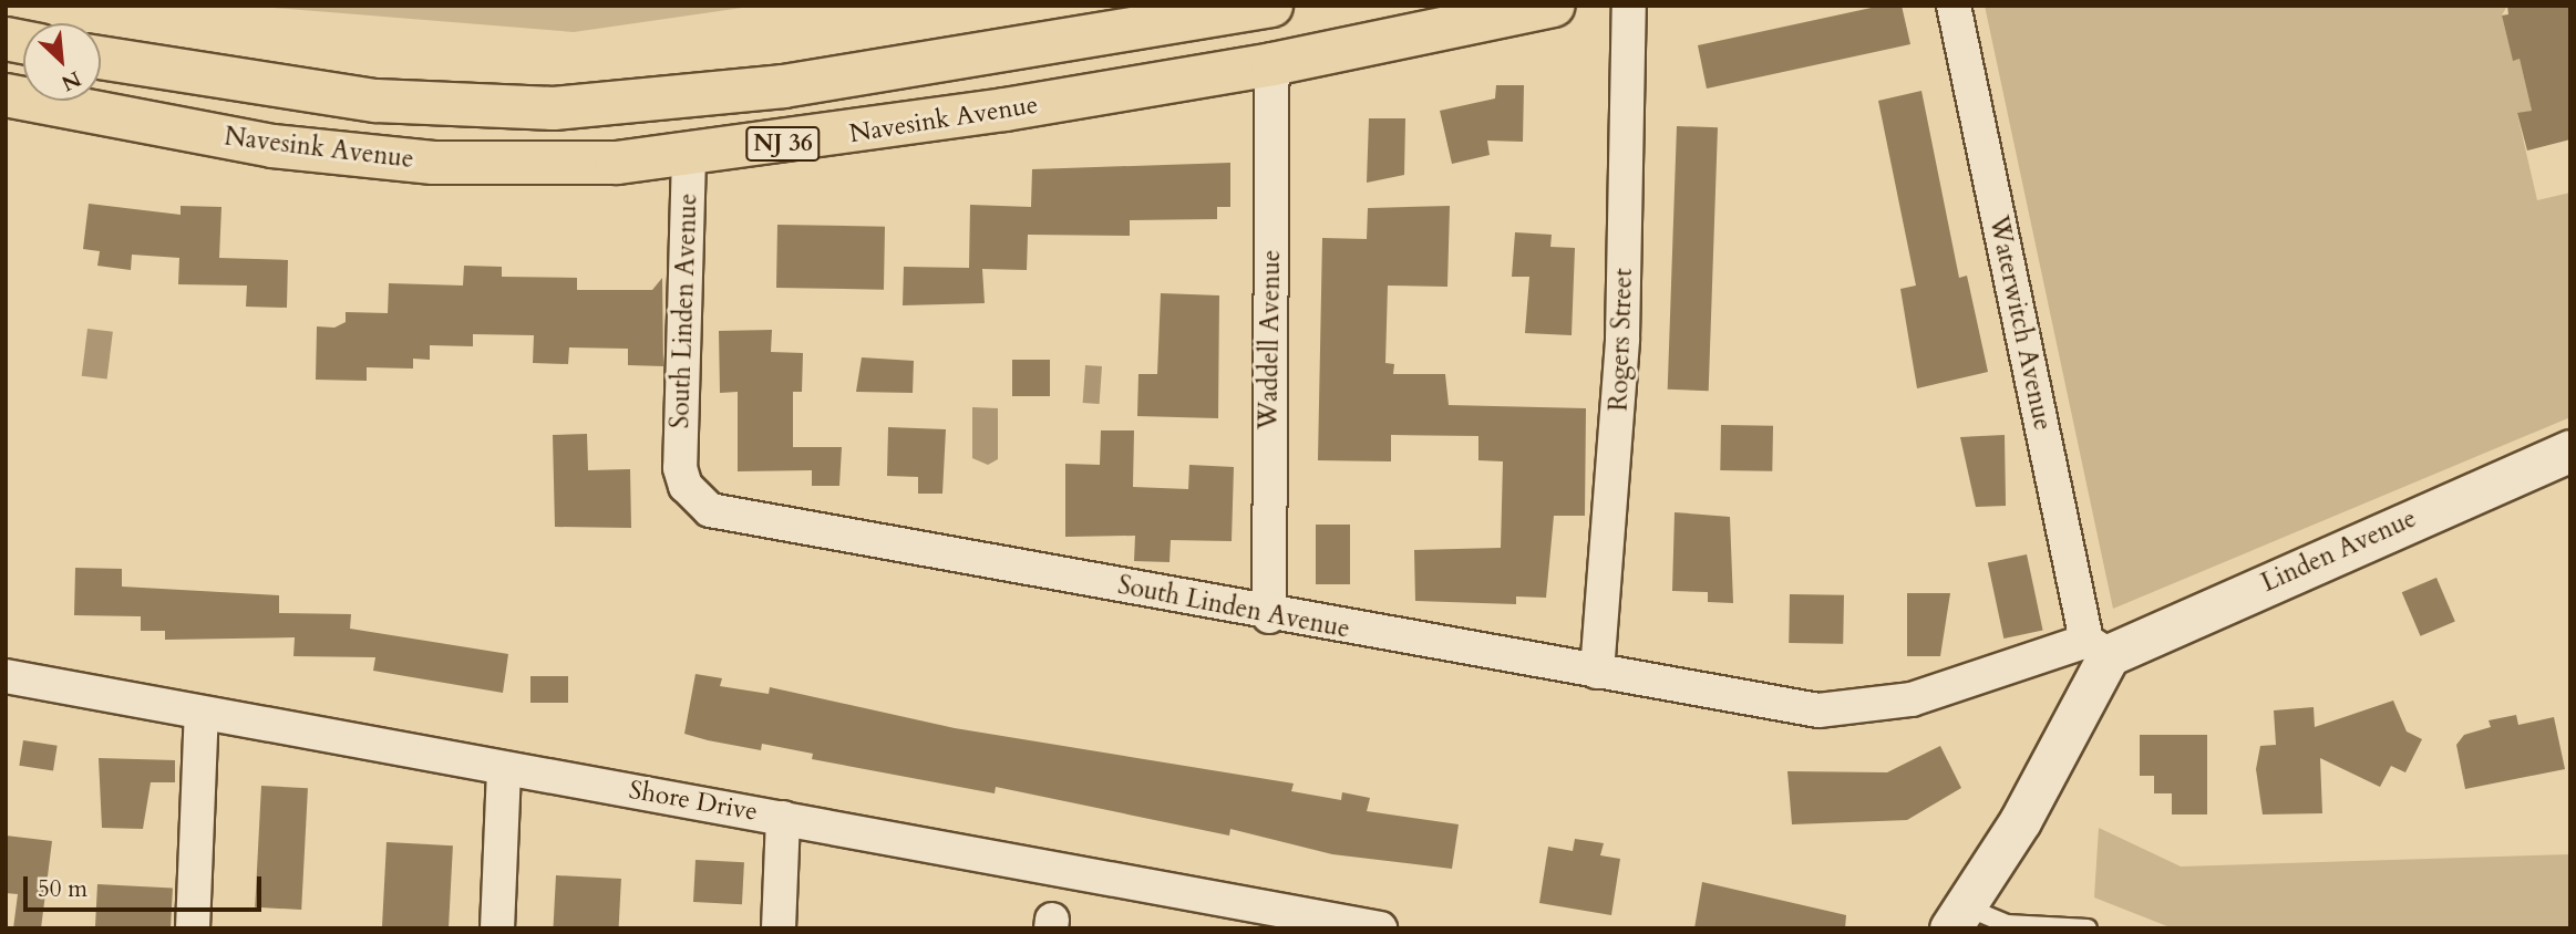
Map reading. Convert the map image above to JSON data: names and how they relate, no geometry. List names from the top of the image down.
{
  "streets": {
    "highway": ["Navesink Avenue", "NJ 36"],
    "street": [
      "South Linden Avenue",
      "Waterwitch Avenue",
      "Waddell Avenue",
      "Rogers Street",
      "Linden Avenue",
      "Shore Drive"
    ]
  },
  "crossings": [
    ["Navesink Avenue", "South Linden Avenue"],
    ["Navesink Avenue", "Waddell Avenue"],
    ["South Linden Avenue", "Waterwitch Avenue"],
    ["South Linden Avenue", "Waddell Avenue"],
    ["South Linden Avenue", "Rogers Street"],
    ["South Linden Avenue", "Linden Avenue"],
    ["Waterwitch Avenue", "Linden Avenue"]
  ],
  "scale_bar": "50 m",
  "north": "bottom right"
}
